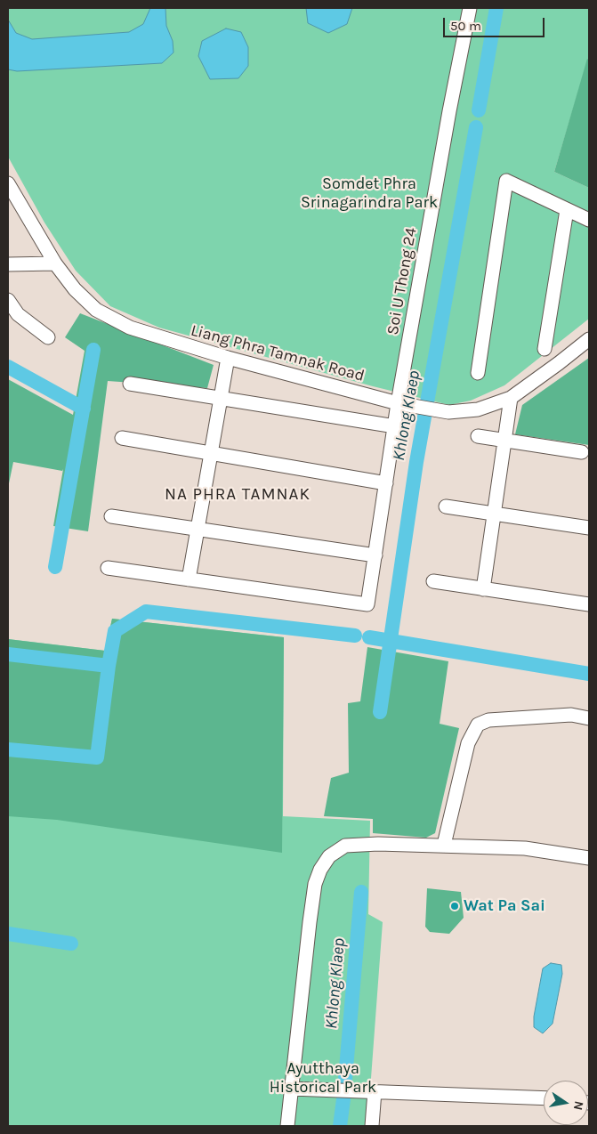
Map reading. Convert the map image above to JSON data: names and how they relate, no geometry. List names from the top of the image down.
{
  "streets": {
    "street": ["Soi U Thong 24", "Liang Phra Tamnak Road"]
  },
  "crossings": [
    ["Soi U Thong 24", "Liang Phra Tamnak Road"]
  ],
  "districts": ["NA PHRA TAMNAK"],
  "water": ["Khlong Klaep"],
  "parks": ["Somdet Phra Srinagarindra Park", "Ayutthaya Historical Park"],
  "places": ["Wat Pa Sai"],
  "scale_bar": "50 m",
  "north": "right"
}
